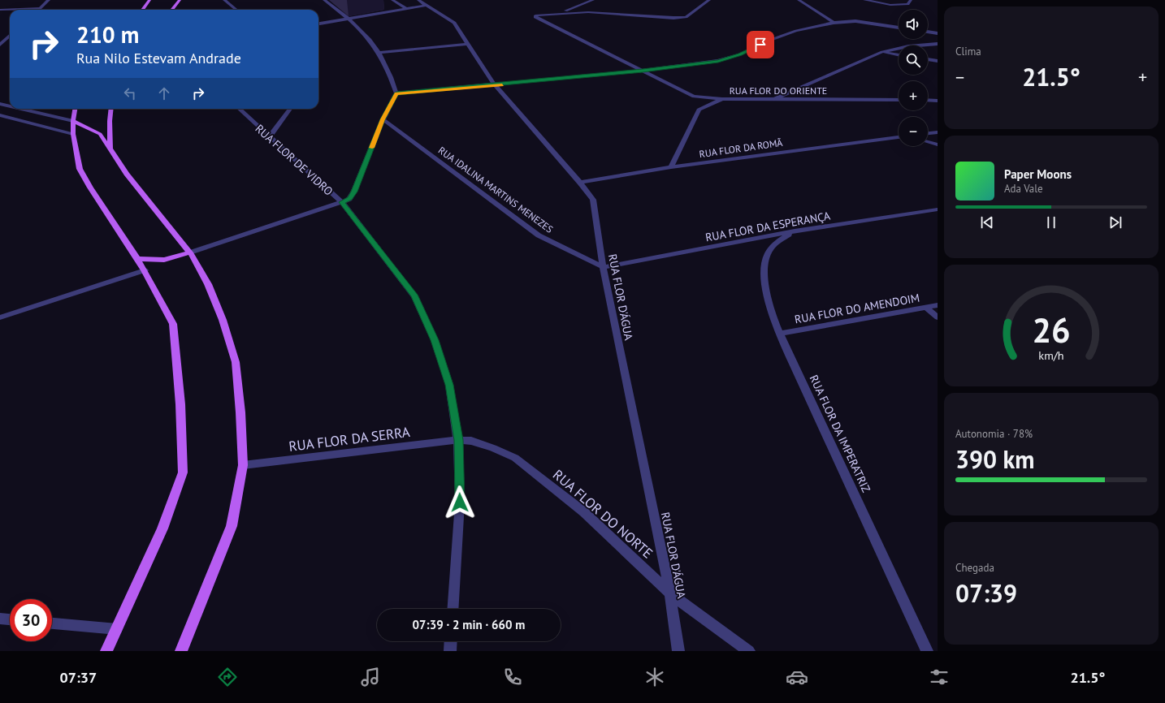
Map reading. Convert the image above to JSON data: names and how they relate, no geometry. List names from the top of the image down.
{
  "streets": {
    "street": [
      "RUA FLOR DO ORIENTE",
      "RUA FLOR DA ROMÃ",
      "RUA FLOR DE VIDRO",
      "RUA IDALINA MARTINS MENEZES",
      "RUA FLOR DA ESPERANÇA",
      "RUA FLOR D'ÁGUA",
      "RUA FLOR DO AMENDOIM",
      "RUA FLOR DA IMPERATRIZ",
      "RUA FLOR DA SERRA",
      "RUA FLOR DO NORTE"
    ]
  },
  "crossings": [
    ["RUA FLOR DA ROMÃ", "RUA FLOR D'ÁGUA"],
    ["RUA FLOR DE VIDRO", "RUA FLOR DA SERRA"],
    ["RUA FLOR DE VIDRO", "RUA FLOR DO NORTE"],
    ["RUA IDALINA MARTINS MENEZES", "RUA FLOR DA ESPERANÇA"],
    ["RUA IDALINA MARTINS MENEZES", "RUA FLOR D'ÁGUA"],
    ["RUA FLOR DA ESPERANÇA", "RUA FLOR D'ÁGUA"],
    ["RUA FLOR DA ESPERANÇA", "RUA FLOR DA IMPERATRIZ"],
    ["RUA FLOR D'ÁGUA", "RUA FLOR DO NORTE"],
    ["RUA FLOR DO AMENDOIM", "RUA FLOR DA IMPERATRIZ"],
    ["RUA FLOR DA SERRA", "RUA FLOR DO NORTE"]
  ],
  "page": {
    "tile": [
      "Clima",
      ["Autonomia · 78%", "390 km"],
      ["Chegada", "07:39"]
    ],
    "map_buttons": ["+", "−"],
    "turn": ["210 m", "Rua Nilo Estevam Andrade"],
    "heat": ["−", "21.5°", "+"],
    "song": ["Paper Moons", "Ada Vale"],
    "limit": "30",
    "trip": "07:39 · 2 min · 660 m",
    "tabs": ["07:37", "21.5°"],
    "gauge": ["26", "km/h"]
  }
}
